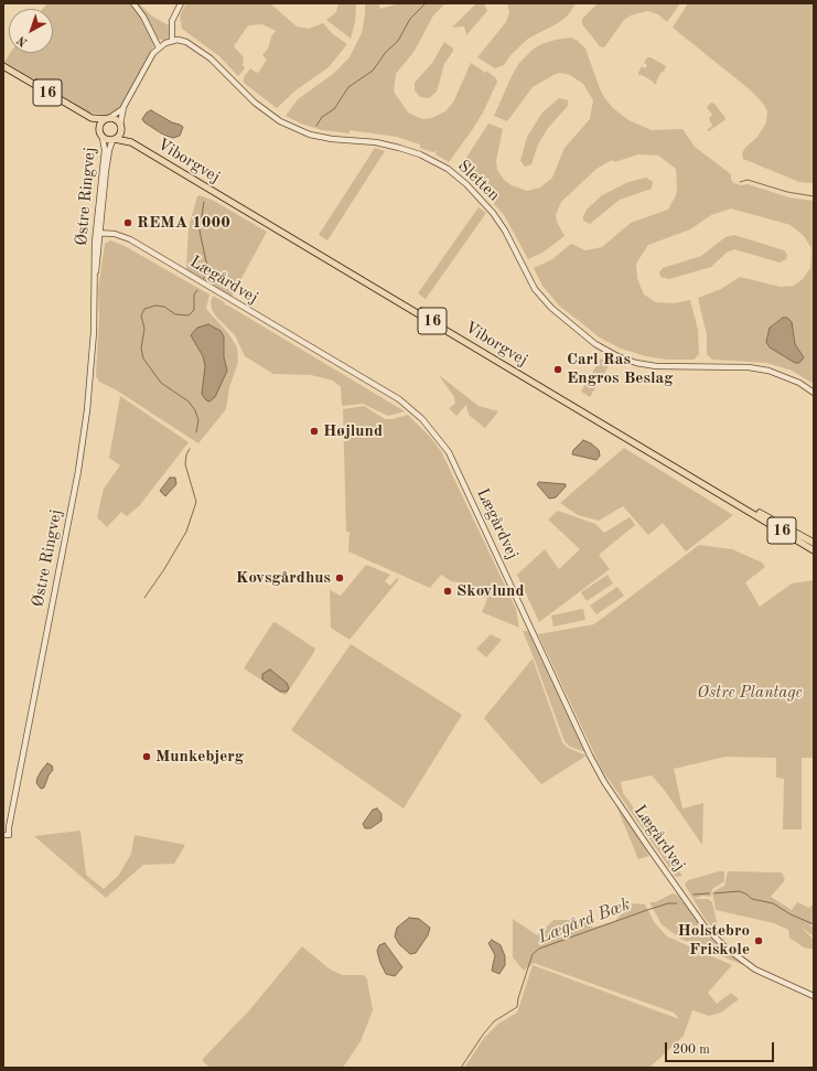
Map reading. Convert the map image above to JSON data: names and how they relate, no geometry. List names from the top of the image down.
{
  "streets": {
    "main road": ["16", "Viborgvej"],
    "street": ["Sletten", "Østre Ringvej", "Lægårdvej"]
  },
  "crossings": [
    ["16", "Viborgvej"],
    ["16", "Østre Ringvej"],
    ["Viborgvej", "Østre Ringvej"],
    ["Østre Ringvej", "Lægårdvej"]
  ],
  "water": ["Lægård Bæk"],
  "parks": ["Østre Plantage"],
  "places": [
    "REMA 1000",
    "Carl Ras Engros Beslag",
    "Højlund",
    "Kovsgårdhus",
    "Skovlund",
    "Munkebjerg",
    "Holstebro Friskole"
  ],
  "scale_bar": "200 m",
  "north": "bottom left"
}
